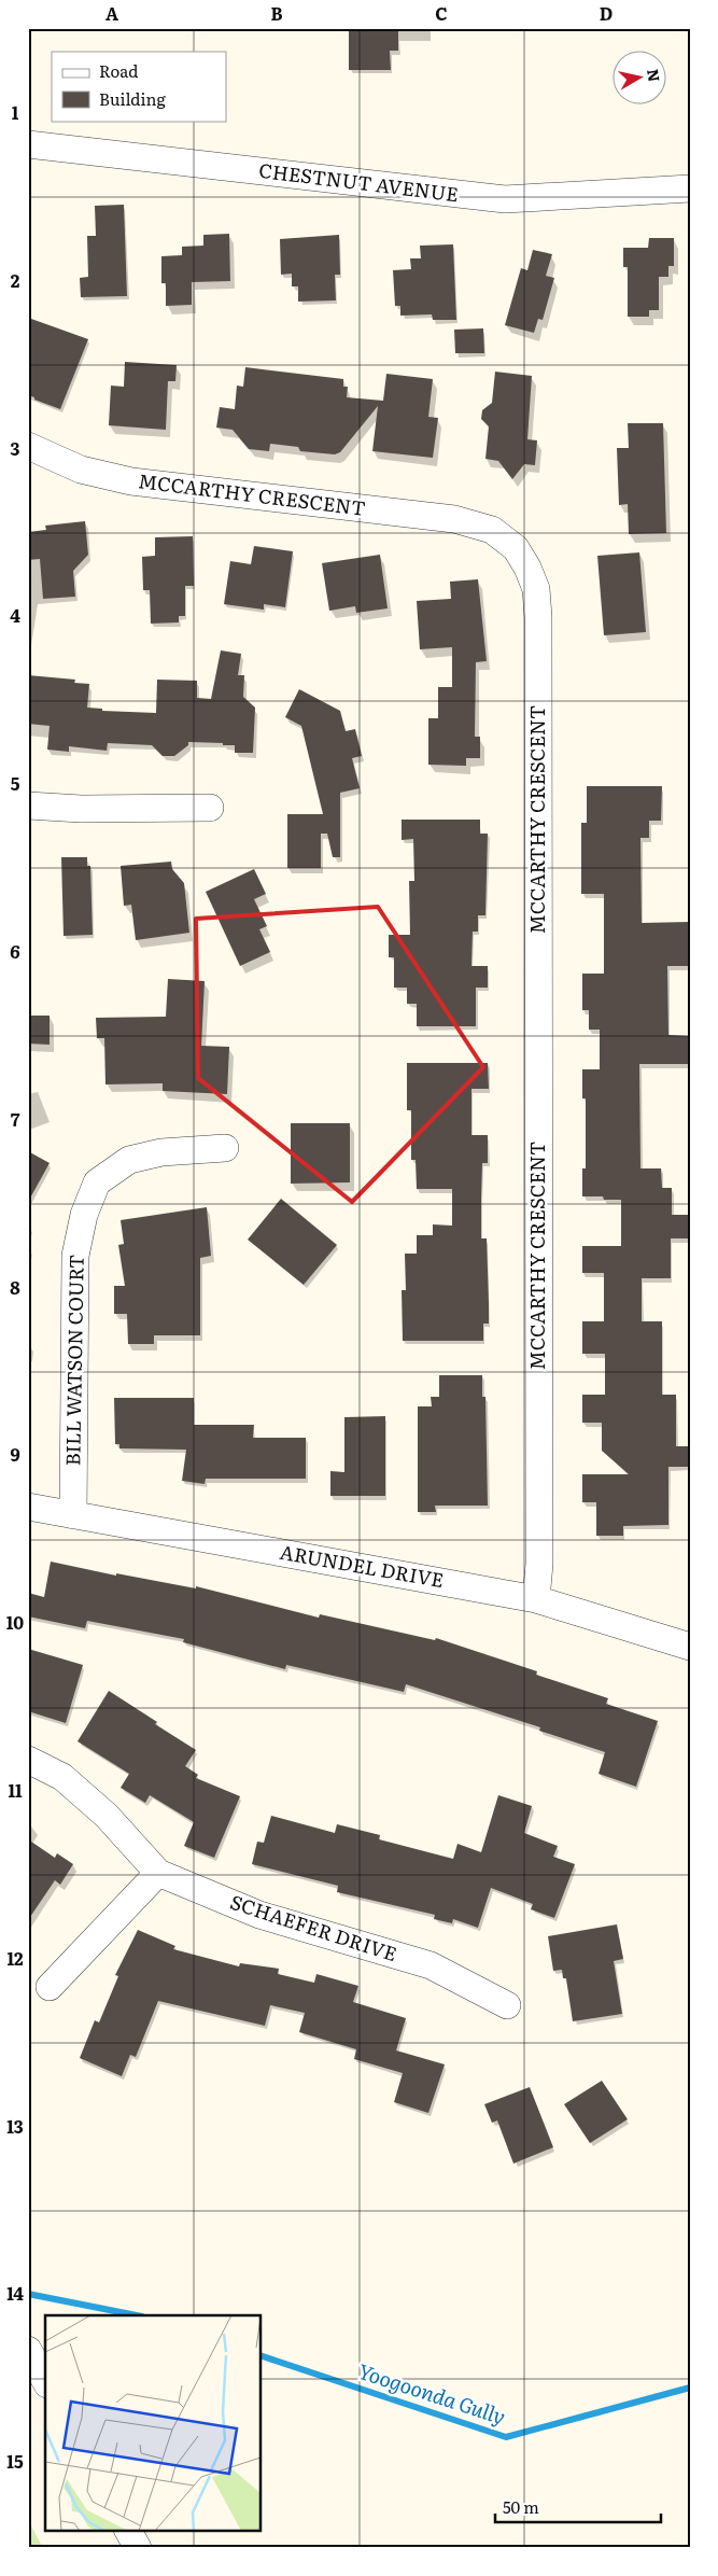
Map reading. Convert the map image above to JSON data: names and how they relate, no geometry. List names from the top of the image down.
{
  "streets": {
    "street": [
      "CHESTNUT AVENUE",
      "MCCARTHY CRESCENT",
      "BILL WATSON COURT",
      "ARUNDEL DRIVE",
      "SCHAEFER DRIVE"
    ]
  },
  "crossings": [
    ["MCCARTHY CRESCENT", "ARUNDEL DRIVE"],
    ["BILL WATSON COURT", "ARUNDEL DRIVE"]
  ],
  "water": ["Yoogoonda Gully"],
  "legend": ["Road", "Building"],
  "scale_bar": "50 m",
  "north": "right",
  "grid": {
    "columns": [
      "A",
      "B",
      "C",
      "D"
    ],
    "rows": [
      "1",
      "2",
      "3",
      "4",
      "5",
      "6",
      "7",
      "8",
      "9",
      "10",
      "11",
      "12",
      "13",
      "14",
      "15"
    ]
  }
}
